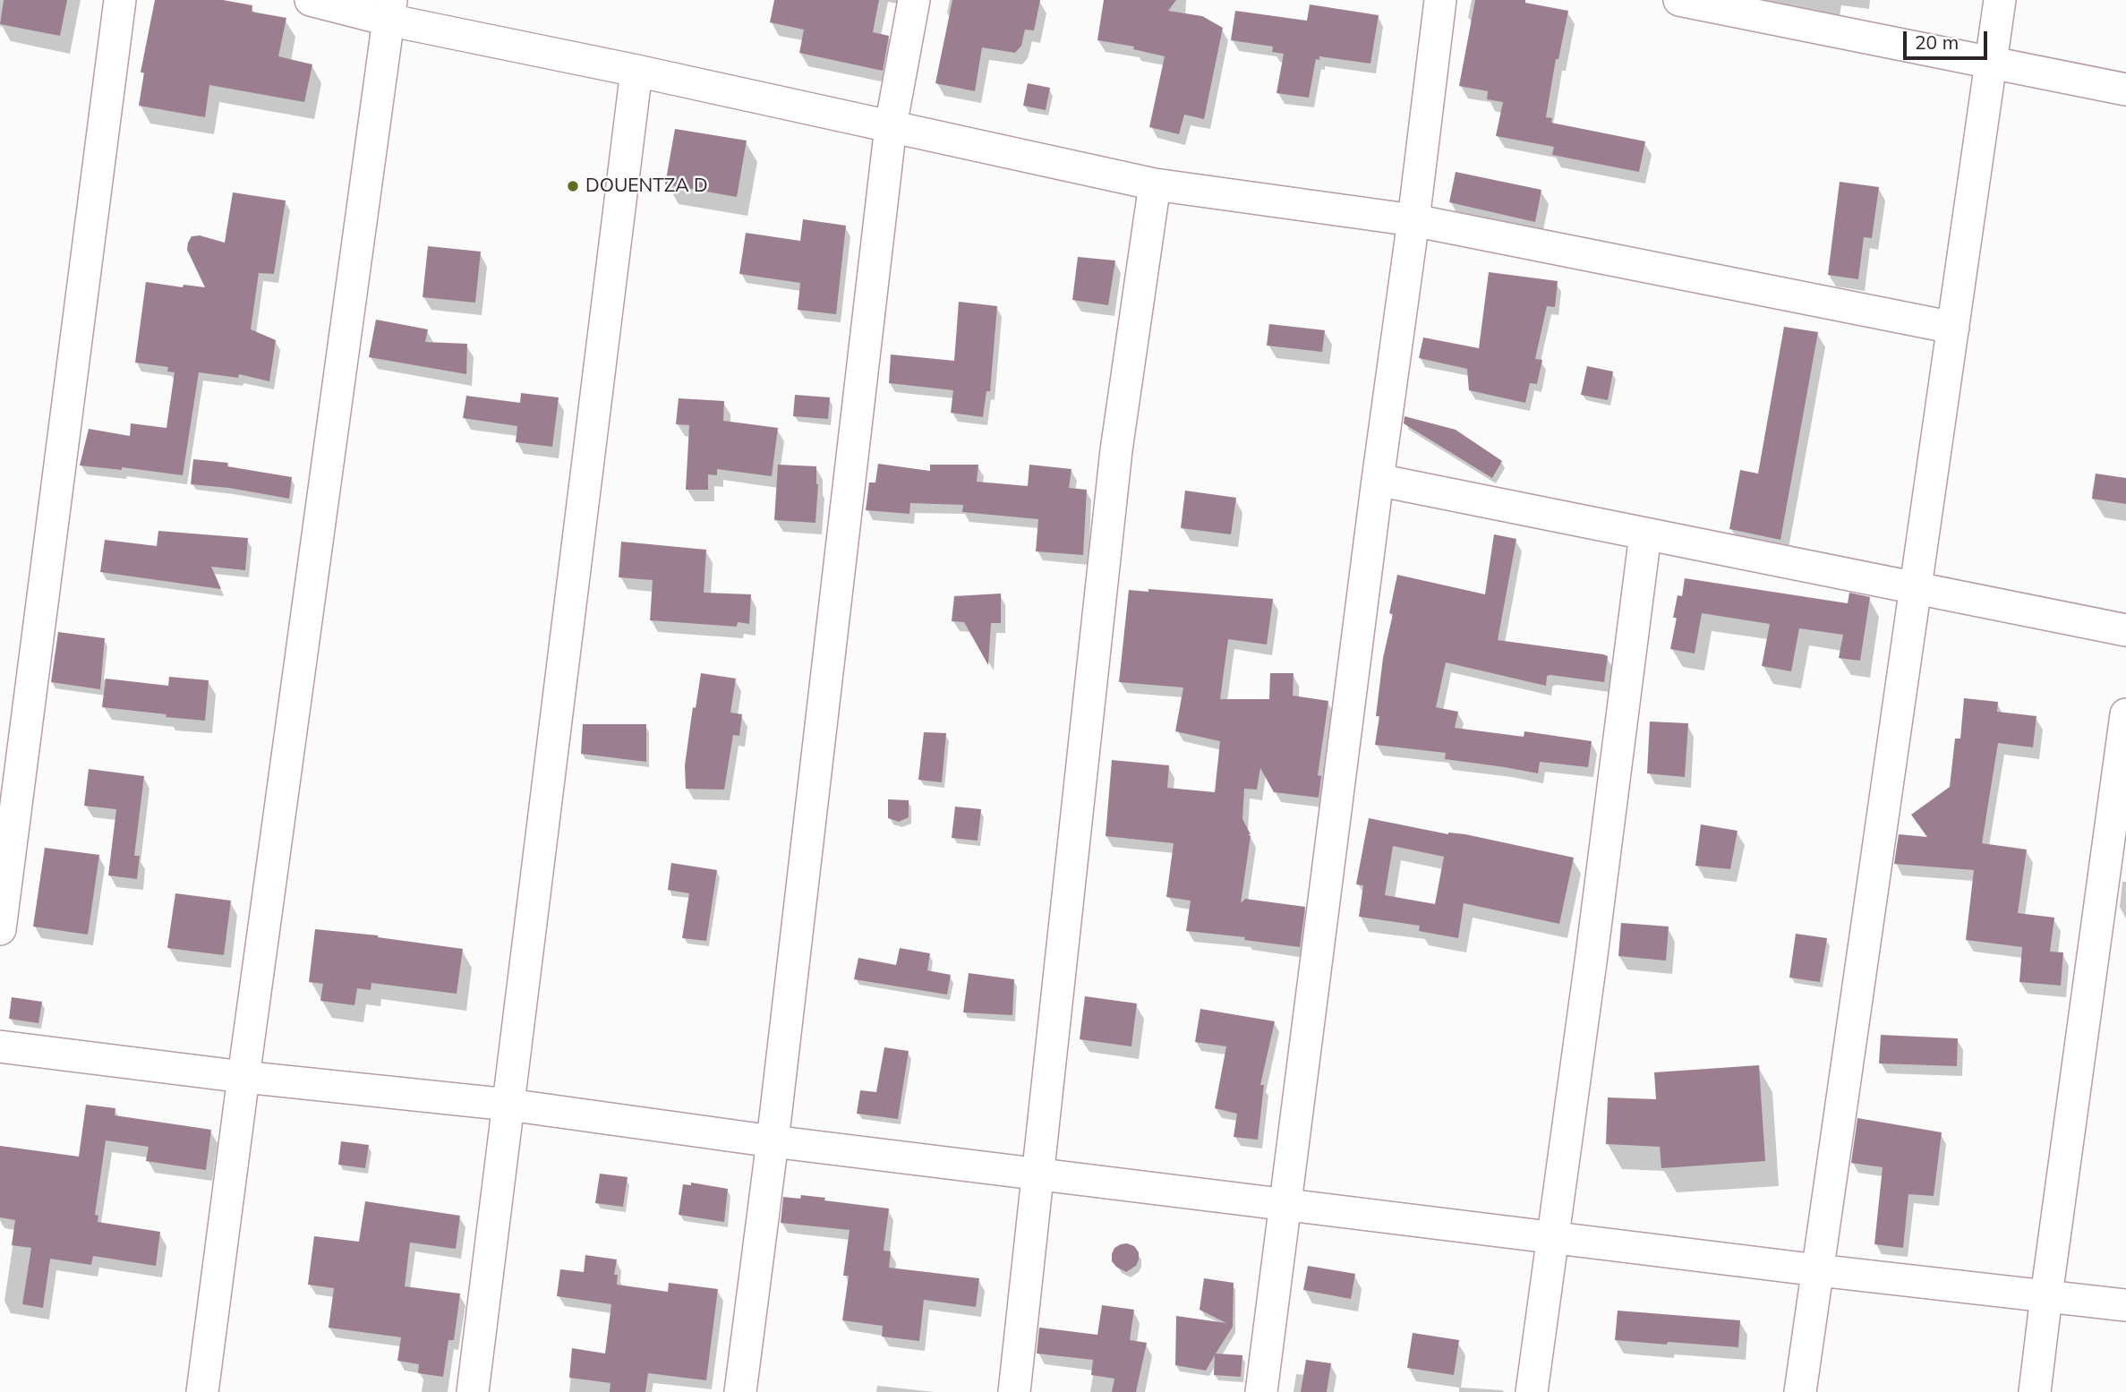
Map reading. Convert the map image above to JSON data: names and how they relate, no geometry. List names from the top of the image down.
{
  "places": ["DOUENTZA D"],
  "scale_bar": "20 m"
}
